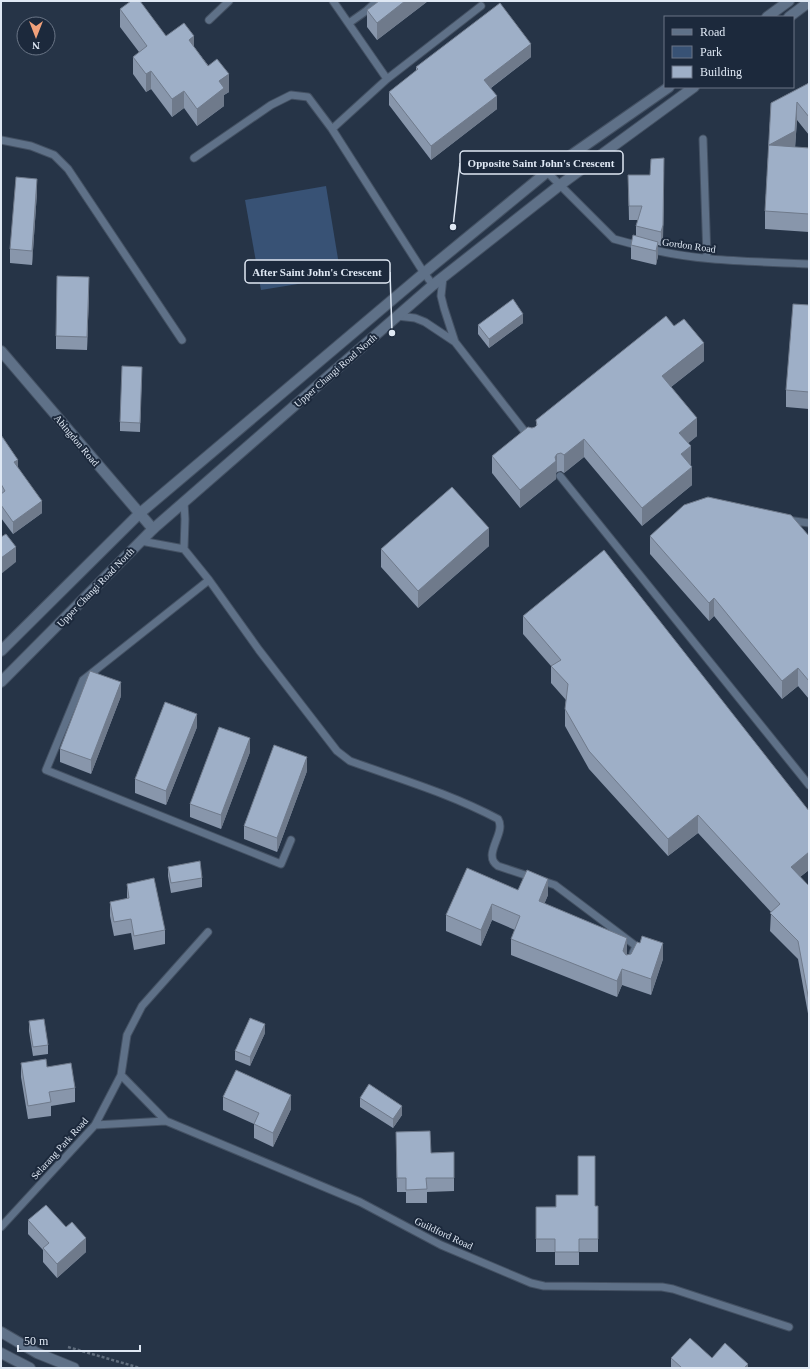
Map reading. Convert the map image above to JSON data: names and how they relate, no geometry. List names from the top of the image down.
{
  "streets": {
    "street": ["Upper Changi Road North", "Abingdon Road"],
    "lane": ["Gordon Road", "Selarang Park Road", "Guildford Road"]
  },
  "crossings": [
    ["Gordon Road", "Upper Changi Road North"],
    ["Upper Changi Road North", "Abingdon Road"],
    ["Selarang Park Road", "Guildford Road"]
  ],
  "places": ["Opposite Saint John's Crescent", "After Saint John's Crescent"],
  "legend": ["Road", "Park", "Building"],
  "scale_bar": "50 m",
  "north": "bottom"
}
